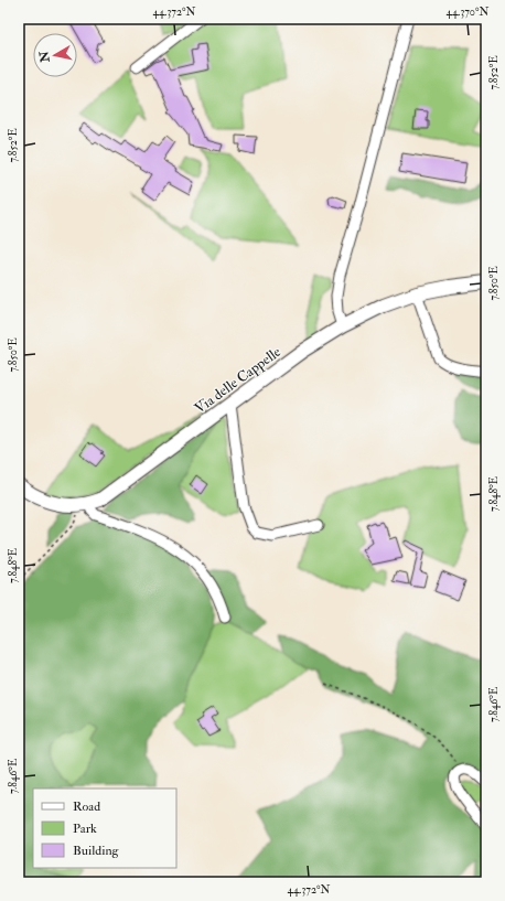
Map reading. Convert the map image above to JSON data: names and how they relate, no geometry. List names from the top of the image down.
{
  "streets": {
    "main road": ["Via delle Cappelle"]
  },
  "legend": ["Road", "Park", "Building"],
  "north": "left",
  "coordinates": [
    "44.372°N",
    "44.370°N",
    "7.852°E",
    "7.850°E",
    "7.848°E",
    "7.846°E"
  ]
}
